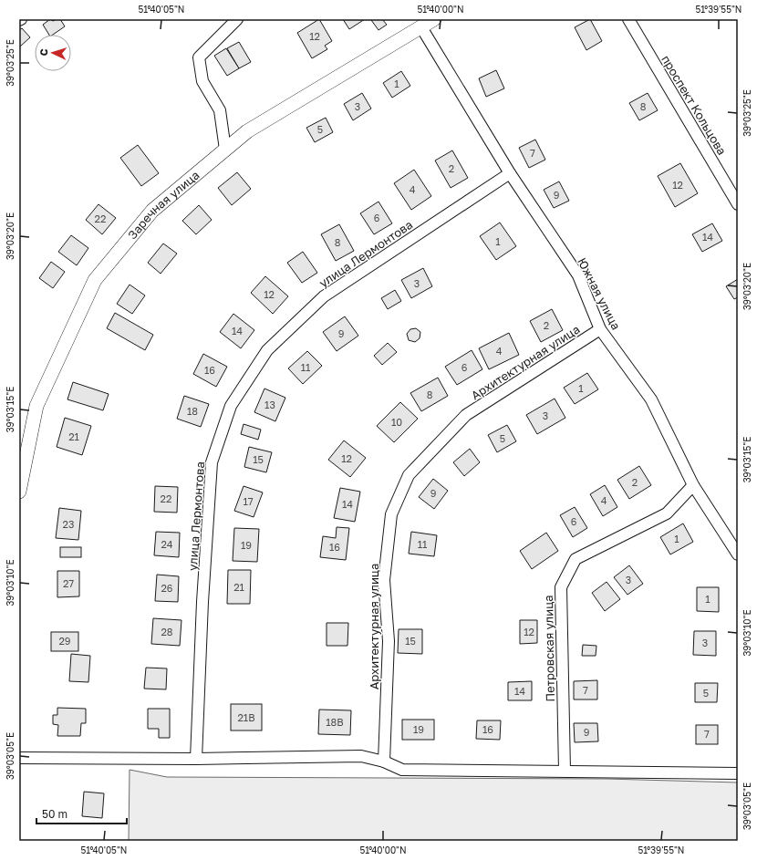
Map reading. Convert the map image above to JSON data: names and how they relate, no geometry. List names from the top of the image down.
{
  "streets": {
    "street": [
      "проспект Кольцова",
      "Заречная улица",
      "улица Лермонтова",
      "Южная улица",
      "Архитектурная улица",
      "Петровская улица"
    ]
  },
  "crossings": [
    ["Заречная улица", "Южная улица"],
    ["улица Лермонтова", "Южная улица"],
    ["Южная улица", "Архитектурная улица"],
    ["Южная улица", "Петровская улица"]
  ],
  "house_numbers": [
    "12",
    "1",
    "3",
    "8",
    "5",
    "7",
    "2",
    "12",
    "4",
    "9",
    "6",
    "22",
    "14",
    "1",
    "8",
    "3",
    "12",
    "2",
    "14",
    "9",
    "4",
    "11",
    "6",
    "16",
    "1",
    "8",
    "13",
    "18",
    "3",
    "10",
    "21",
    "5",
    "12",
    "15",
    "2",
    "9",
    "22",
    "4",
    "17",
    "14",
    "6",
    "23",
    "1",
    "24",
    "11",
    "19",
    "16",
    "3",
    "27",
    "21",
    "26",
    "1",
    "28",
    "12",
    "29",
    "15",
    "3",
    "7",
    "14",
    "5",
    "21В",
    "18В",
    "19",
    "16",
    "9",
    "7"
  ],
  "scale_bar": "50 m",
  "north": "left",
  "coordinates": [
    "51°40'05\"N",
    "51°40'00\"N",
    "51°39'55\"N",
    "39°03'25\"E",
    "39°03'20\"E",
    "39°03'15\"E",
    "39°03'10\"E",
    "39°03'05\"E"
  ]
}
